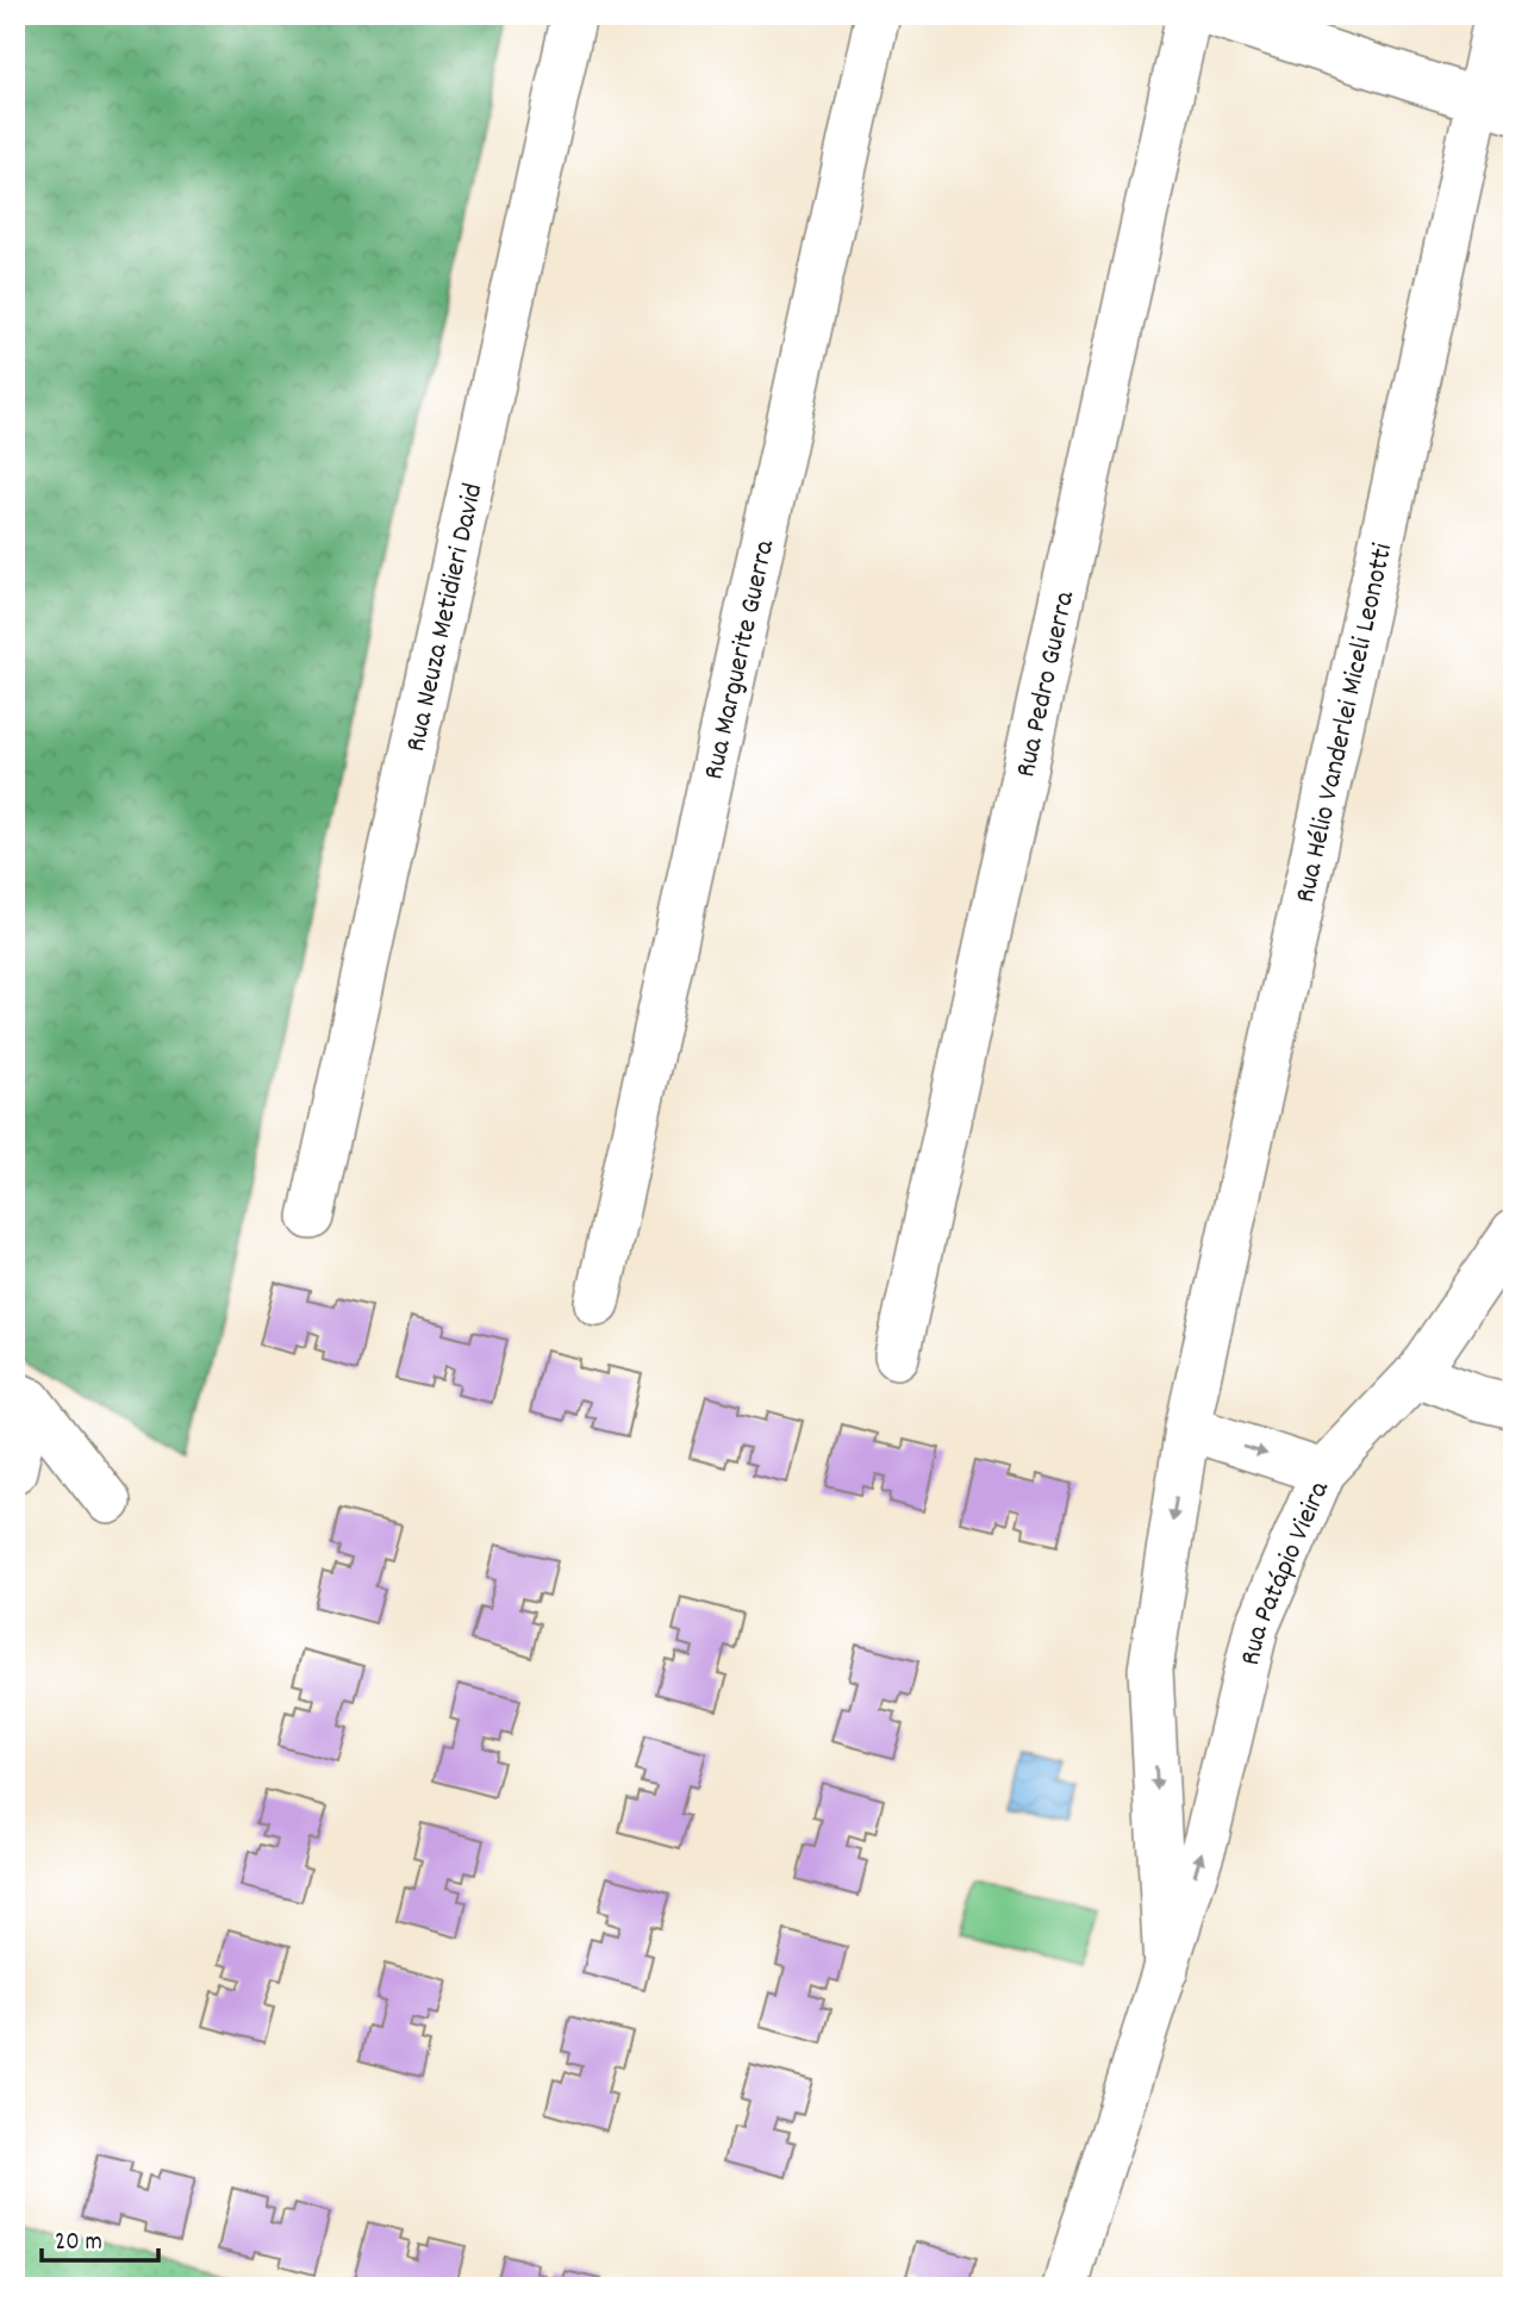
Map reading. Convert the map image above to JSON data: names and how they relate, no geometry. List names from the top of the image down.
{
  "streets": {
    "street": [
      "Rua Neuza Metidieri David",
      "Rua Marguerite Guerra",
      "Rua Pedro Guerra",
      "Rua Hélio Vanderlei Miceli Leonotti",
      "Rua Patápio Vieira"
    ]
  },
  "crossings": [
    ["Rua Hélio Vanderlei Miceli Leonotti", "Rua Patápio Vieira"]
  ],
  "scale_bar": "20 m"
}
